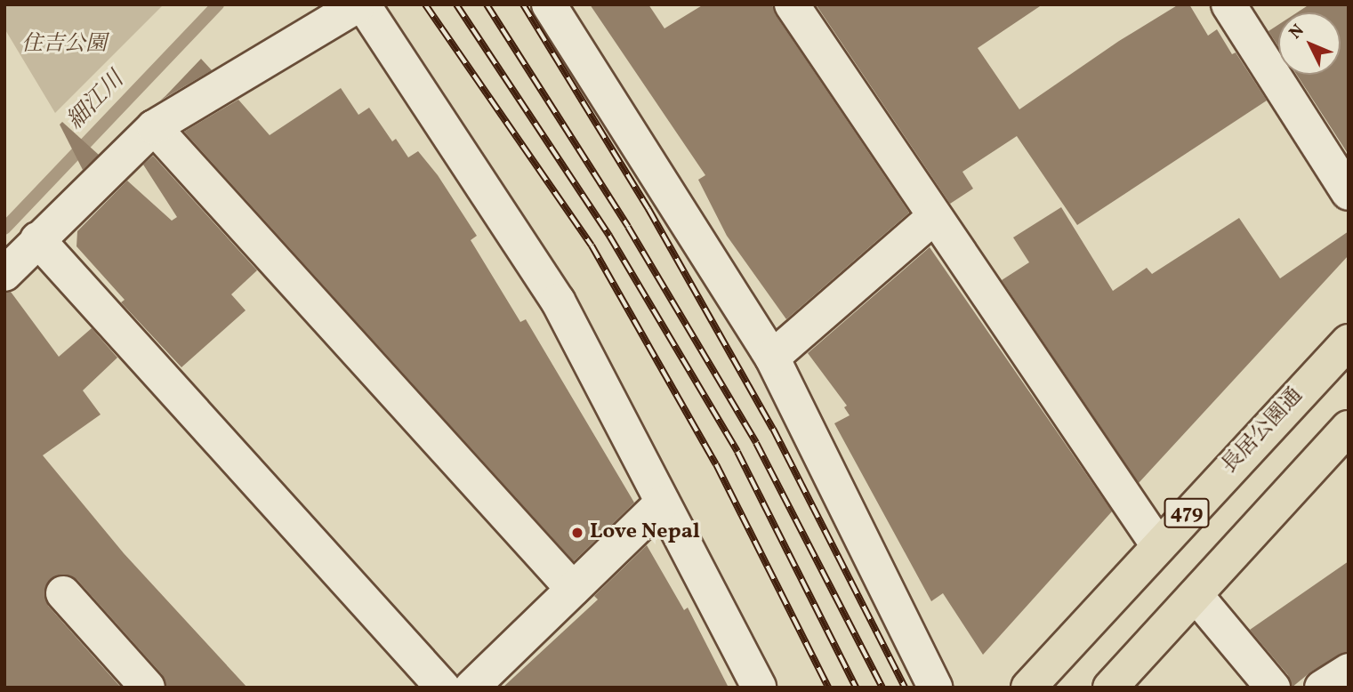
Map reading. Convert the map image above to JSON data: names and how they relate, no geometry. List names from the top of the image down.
{
  "streets": {
    "highway": ["長居公園通", "479"]
  },
  "water": ["細江川"],
  "parks": ["住吉公園"],
  "places": ["Love Nepal"],
  "north": "top left"
}
